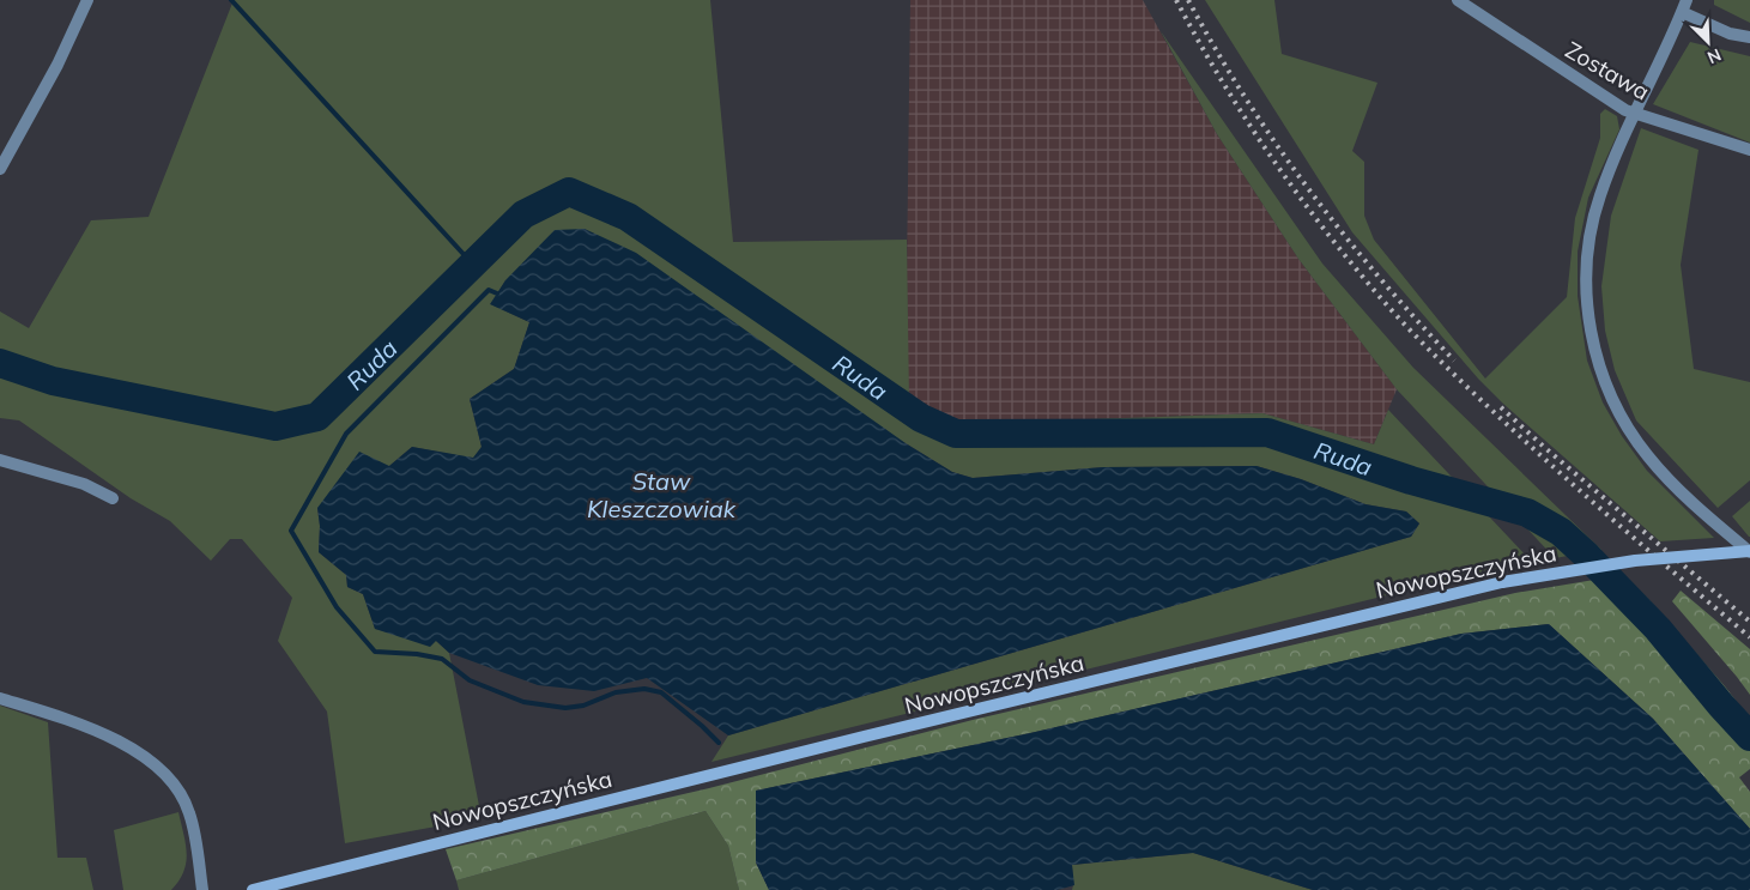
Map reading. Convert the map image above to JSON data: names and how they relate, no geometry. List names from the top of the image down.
{
  "streets": {
    "main road": ["Nowopszczyńska"],
    "street": ["Zostawa"]
  },
  "water": ["Ruda", "Staw Kleszczowiak"],
  "north": "bottom right"
}
